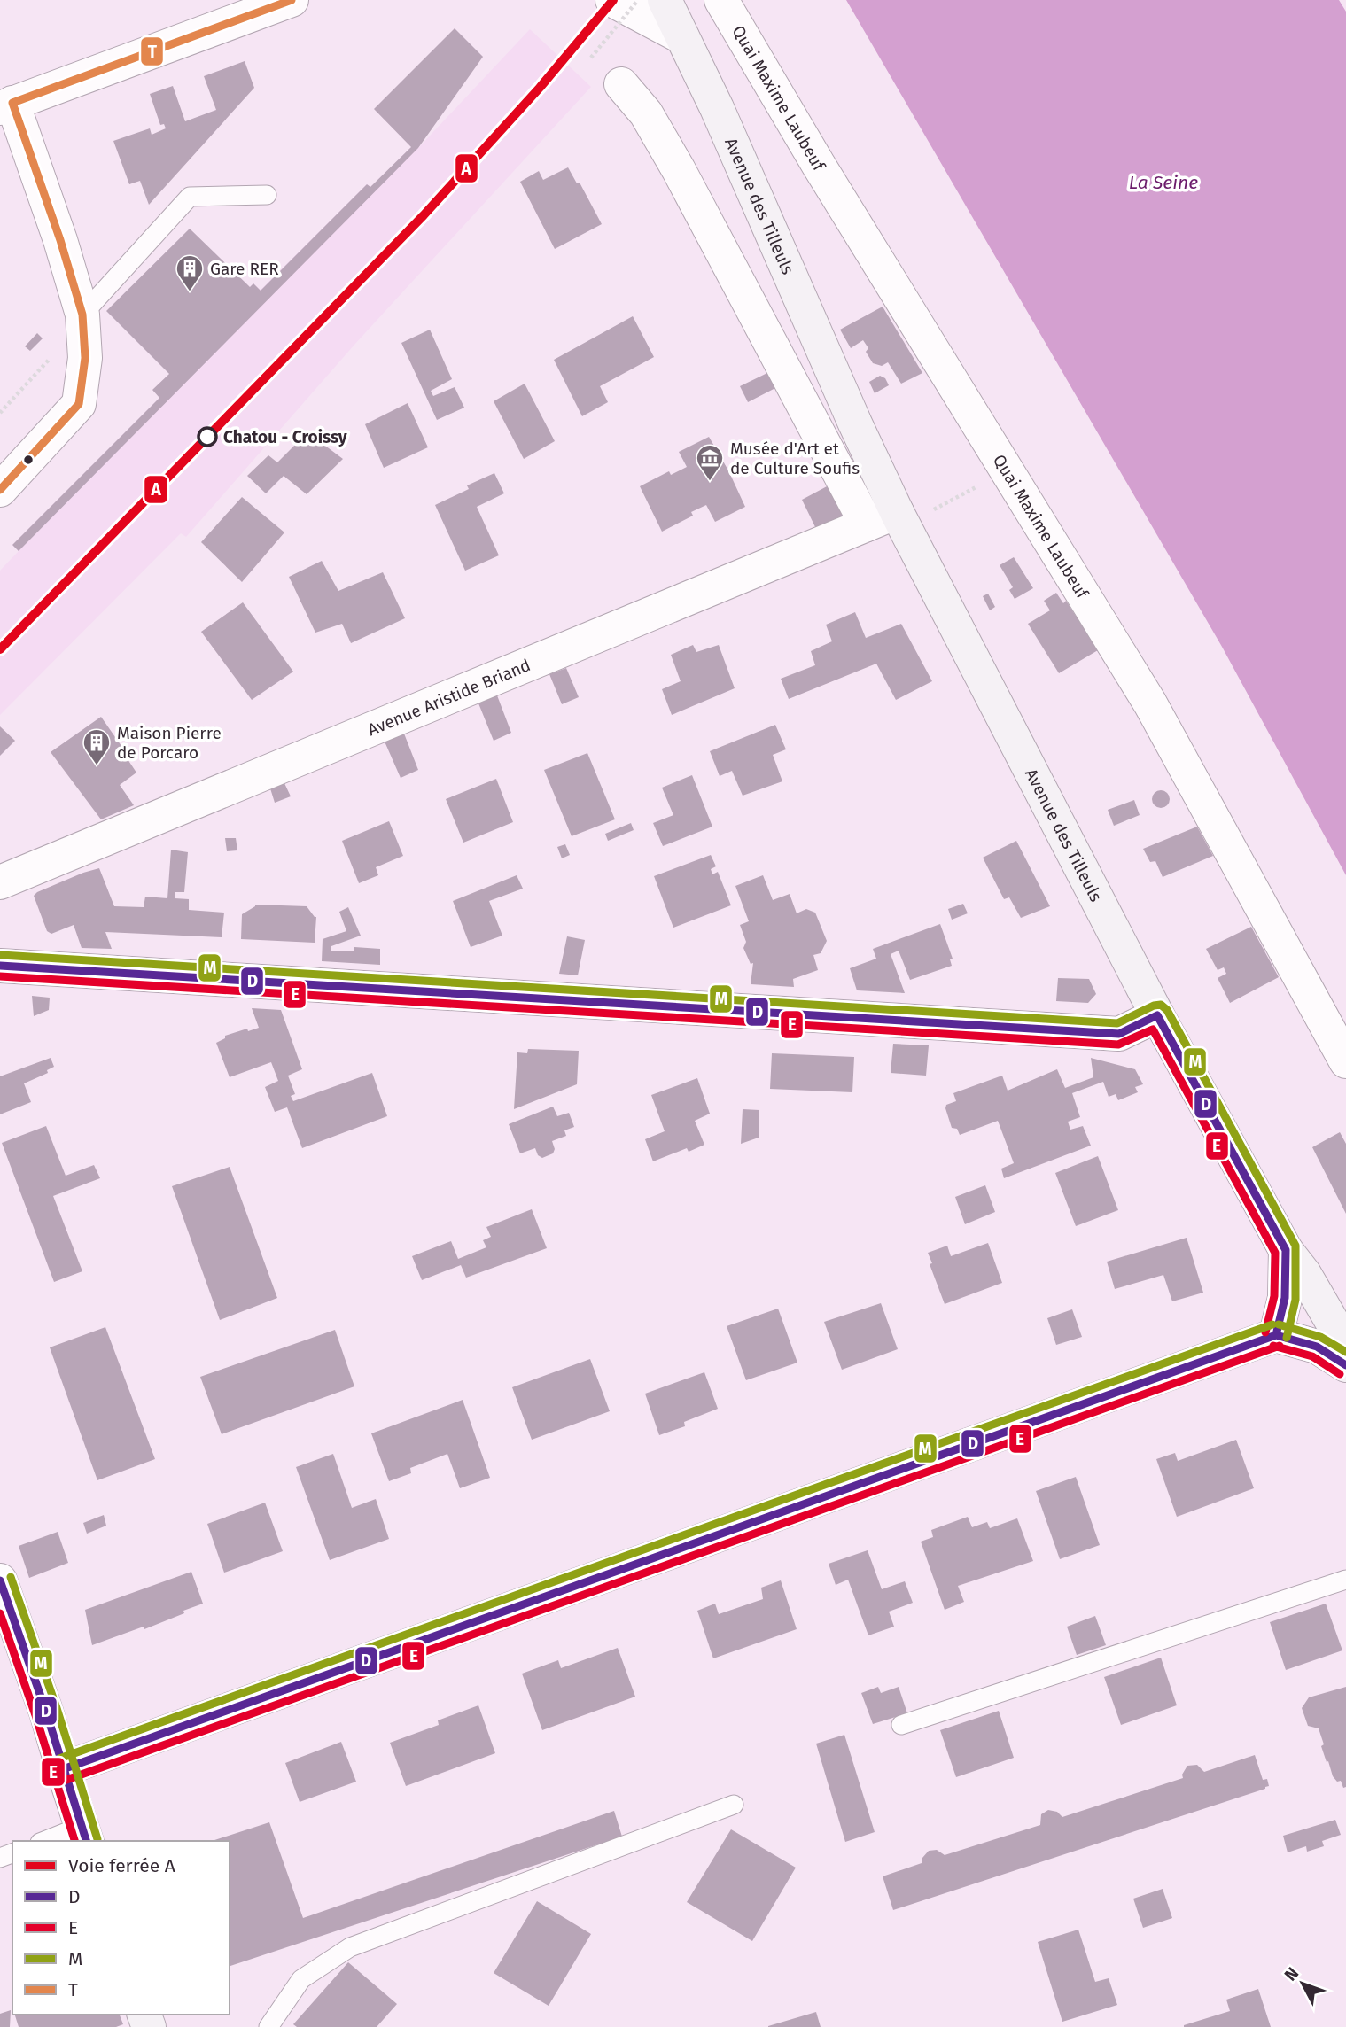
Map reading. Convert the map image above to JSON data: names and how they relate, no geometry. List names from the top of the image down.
{
  "streets": {
    "main road": ["Avenue des Tilleuls"],
    "street": ["Quai Maxime Laubeuf", "Avenue Aristide Briand"]
  },
  "crossings": [
    ["Avenue des Tilleuls", "Avenue Aristide Briand"]
  ],
  "water": ["La Seine"],
  "places": {
    "building": ["Gare RER", "Maison Pierre de Porcaro"],
    "other": ["Chatou - Croissy"],
    "museum": ["Musée d'Art et de Culture Soufis"]
  },
  "lines": [
    "rail line A",
    "transit line T",
    "transit line M",
    "transit line D",
    "transit line E"
  ],
  "legend": [
    "Voie ferrée A",
    "D",
    "E",
    "M",
    "T"
  ],
  "north": "top left"
}
